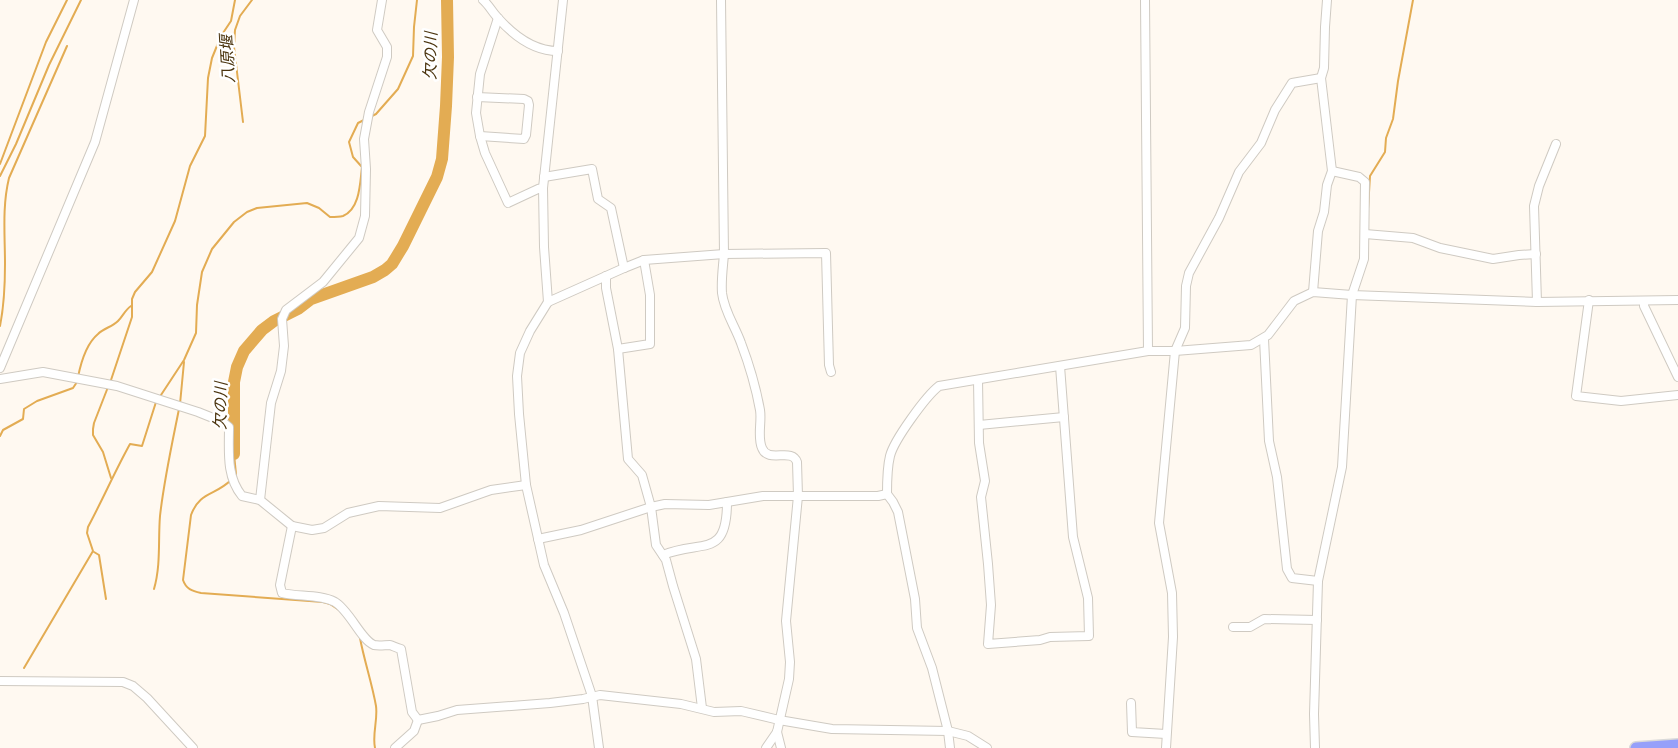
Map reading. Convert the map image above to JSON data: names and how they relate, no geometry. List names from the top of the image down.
{
  "water": ["欠の川", "八原堰"]
}
